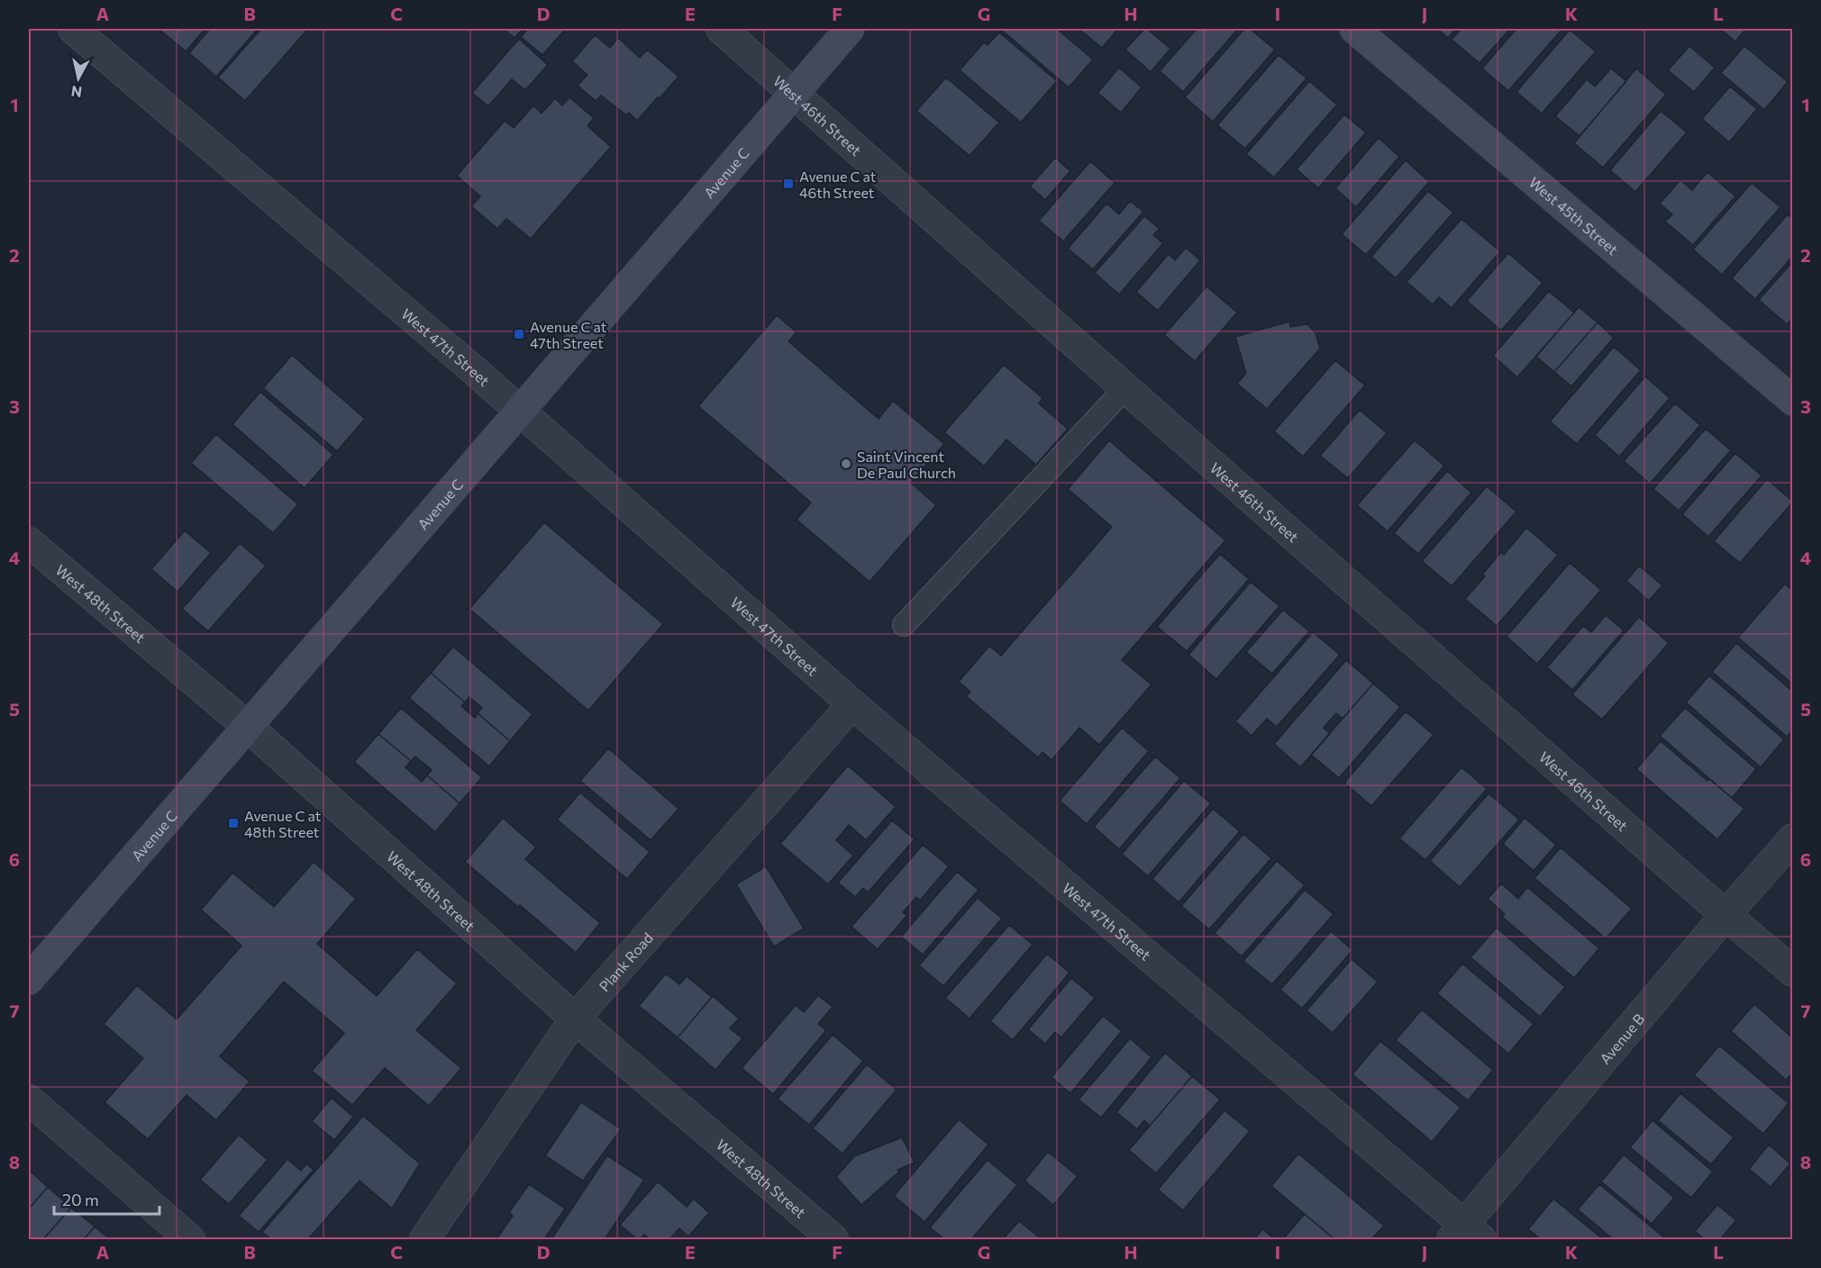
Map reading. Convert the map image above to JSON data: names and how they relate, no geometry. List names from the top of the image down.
{
  "streets": {
    "main road": ["Avenue C", "West 45th Street"],
    "street": [
      "West 46th Street",
      "West 47th Street",
      "West 48th Street",
      "Plank Road",
      "Avenue B"
    ]
  },
  "crossings": [
    ["West 46th Street", "Avenue C"],
    ["West 46th Street", "Avenue B"],
    ["Avenue C", "West 47th Street"],
    ["Avenue C", "West 48th Street"],
    ["West 47th Street", "Plank Road"],
    ["West 47th Street", "Avenue B"],
    ["West 48th Street", "Plank Road"]
  ],
  "places": {
    "transit": ["Avenue C at 46th Street", "Avenue C at 47th Street", "Avenue C at 48th Street"],
    "other": ["Saint Vincent De Paul Church"]
  },
  "scale_bar": "20 m",
  "north": "bottom",
  "grid": {
    "columns": [
      "A",
      "B",
      "C",
      "D",
      "E",
      "F",
      "G",
      "H",
      "I",
      "J",
      "K",
      "L"
    ],
    "rows": [
      "1",
      "2",
      "3",
      "4",
      "5",
      "6",
      "7",
      "8"
    ]
  }
}
